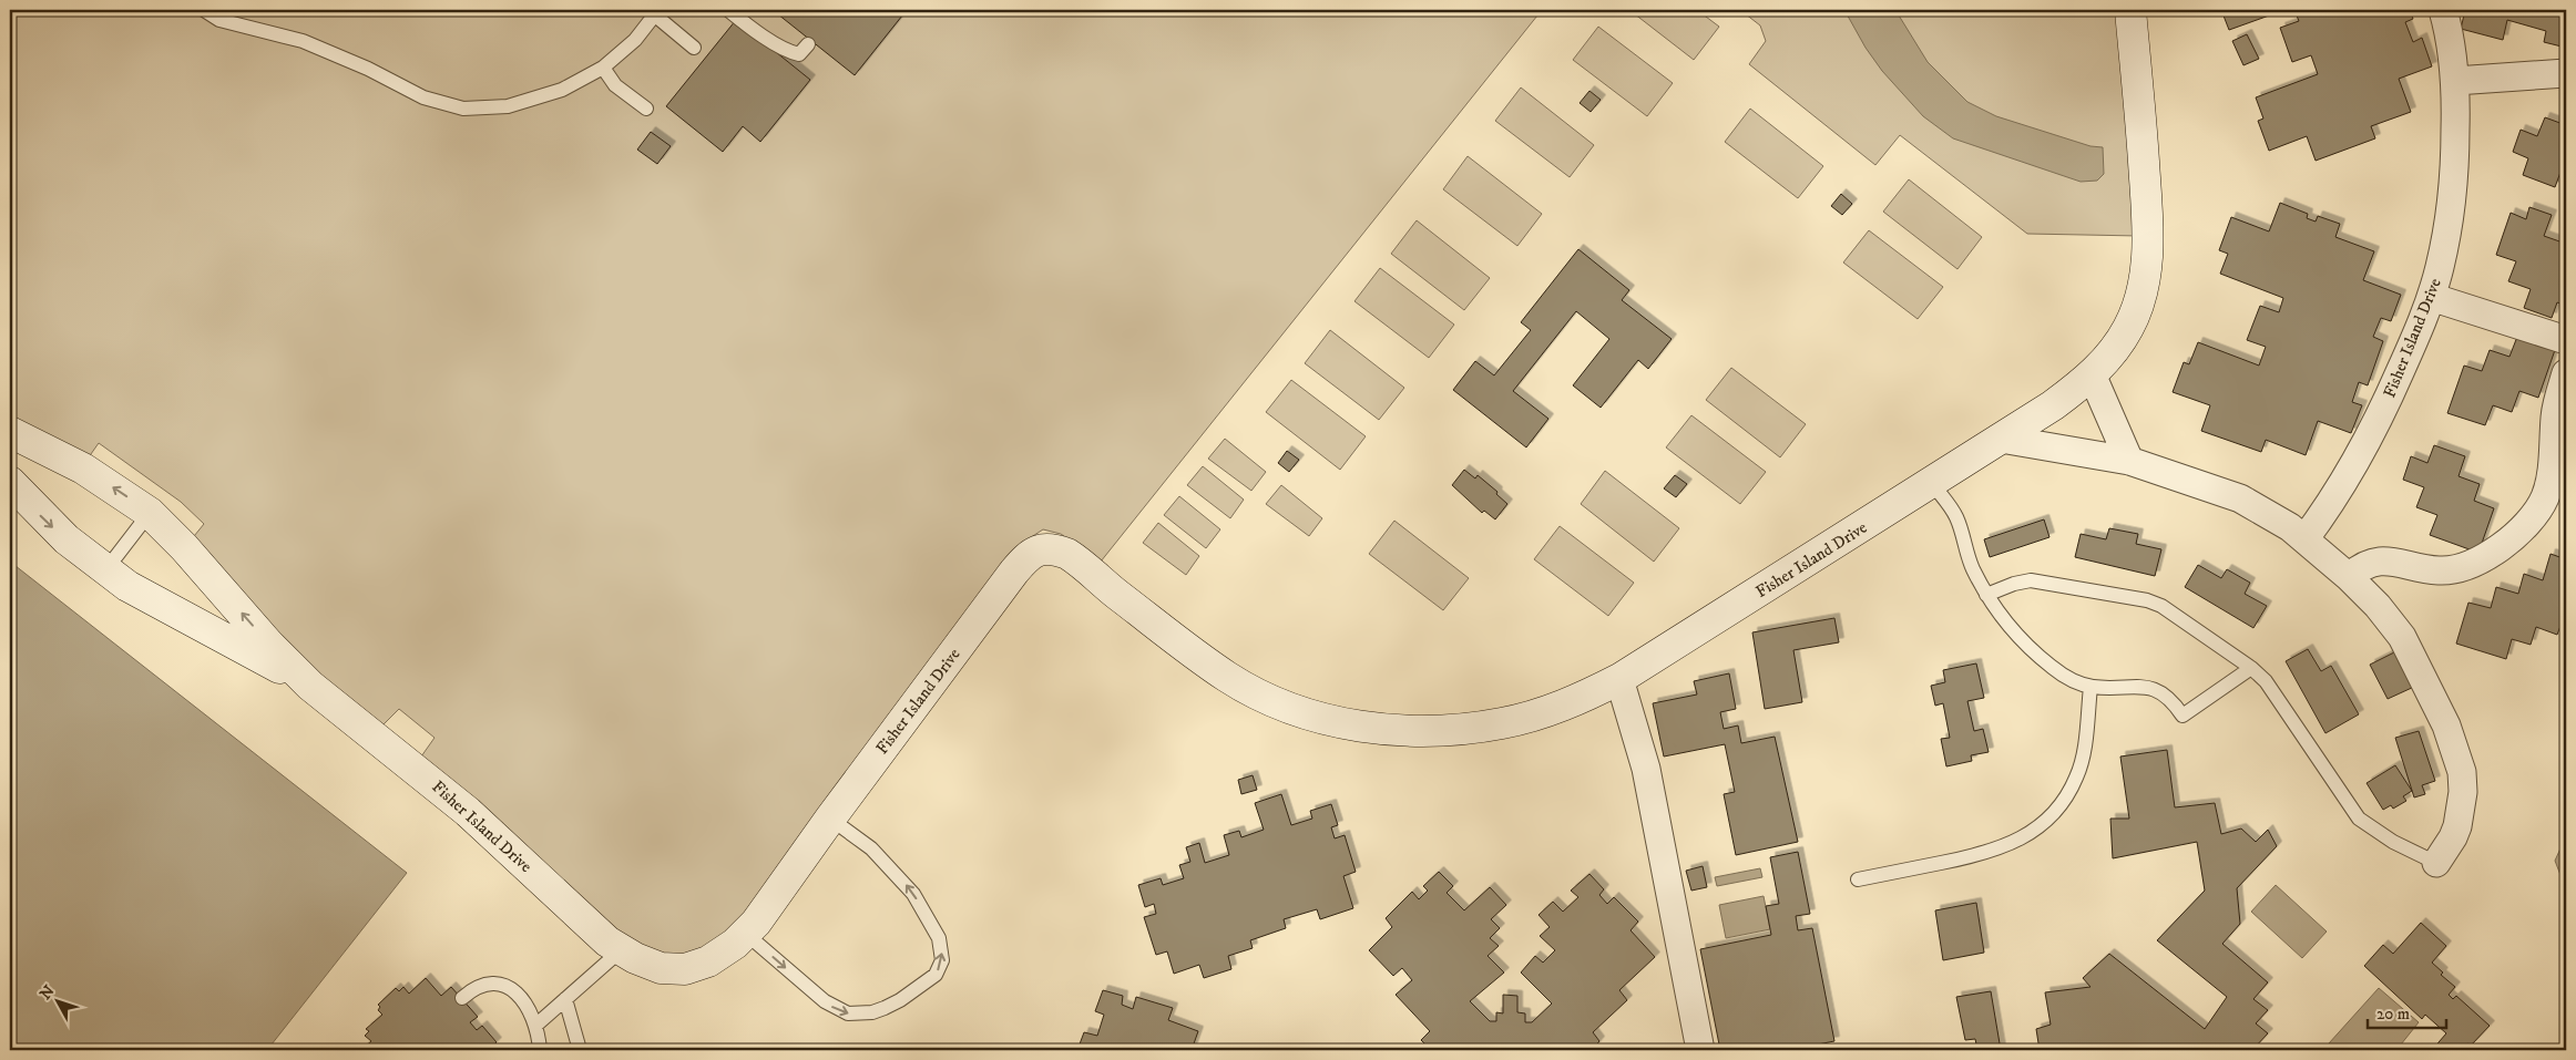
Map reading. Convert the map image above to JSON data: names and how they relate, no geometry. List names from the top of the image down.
{
  "streets": {
    "street": ["Fisher Island Drive"]
  },
  "scale_bar": "20 m",
  "north": "top left"
}
